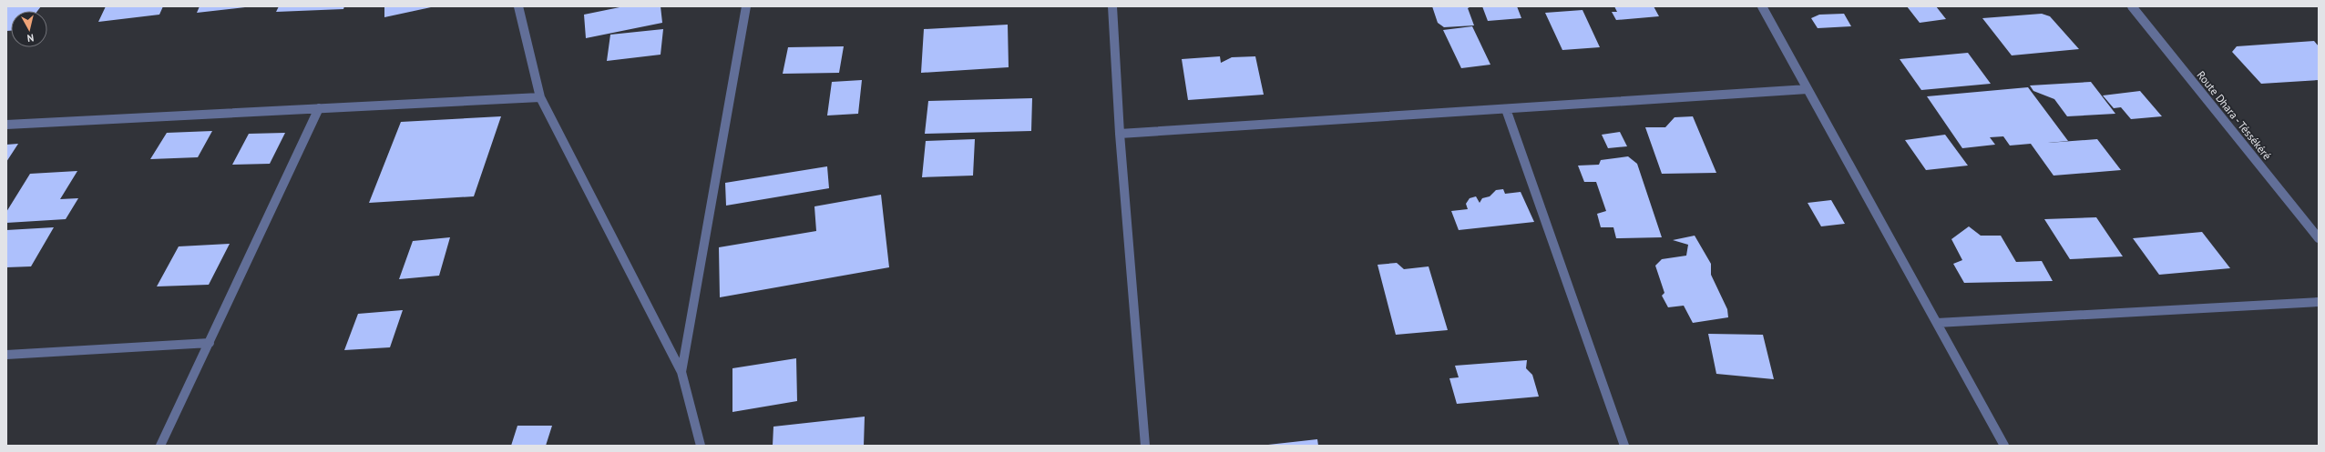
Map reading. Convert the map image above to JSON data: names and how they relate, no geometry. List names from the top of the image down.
{
  "streets": {
    "street": ["Route Dhara - Téssékéré"]
  },
  "north": "bottom"
}
